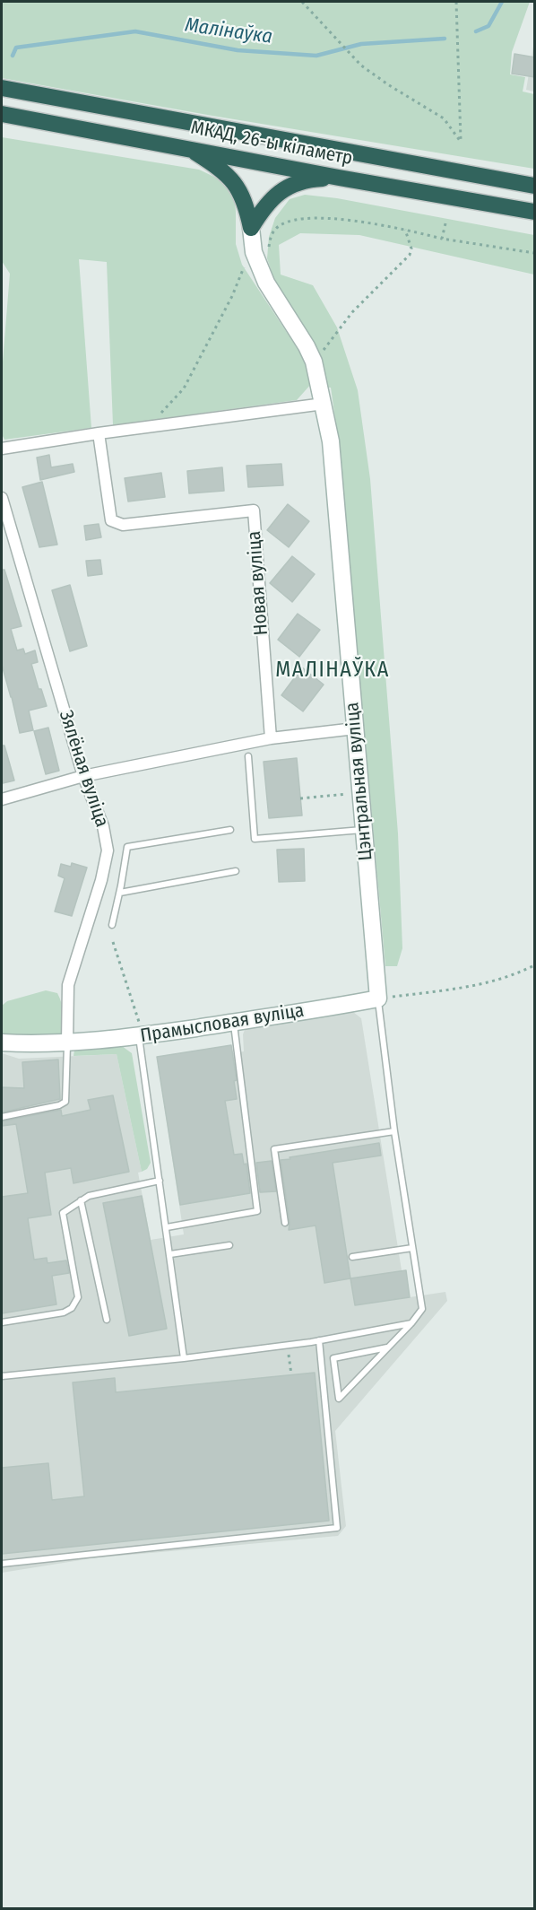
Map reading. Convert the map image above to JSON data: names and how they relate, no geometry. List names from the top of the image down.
{
  "streets": {
    "highway": ["МКАД, 26-ы кіламетр"],
    "street": [
      "Новая вуліца",
      "Зялёная вуліца",
      "Цэнтральная вуліца",
      "Прамысловая вуліца"
    ]
  },
  "crossings": [
    ["Зялёная вуліца", "Прамысловая вуліца"],
    ["Цэнтральная вуліца", "Прамысловая вуліца"]
  ],
  "districts": ["МАЛІНАЎКА"],
  "water": ["Малінаўка"]
}
